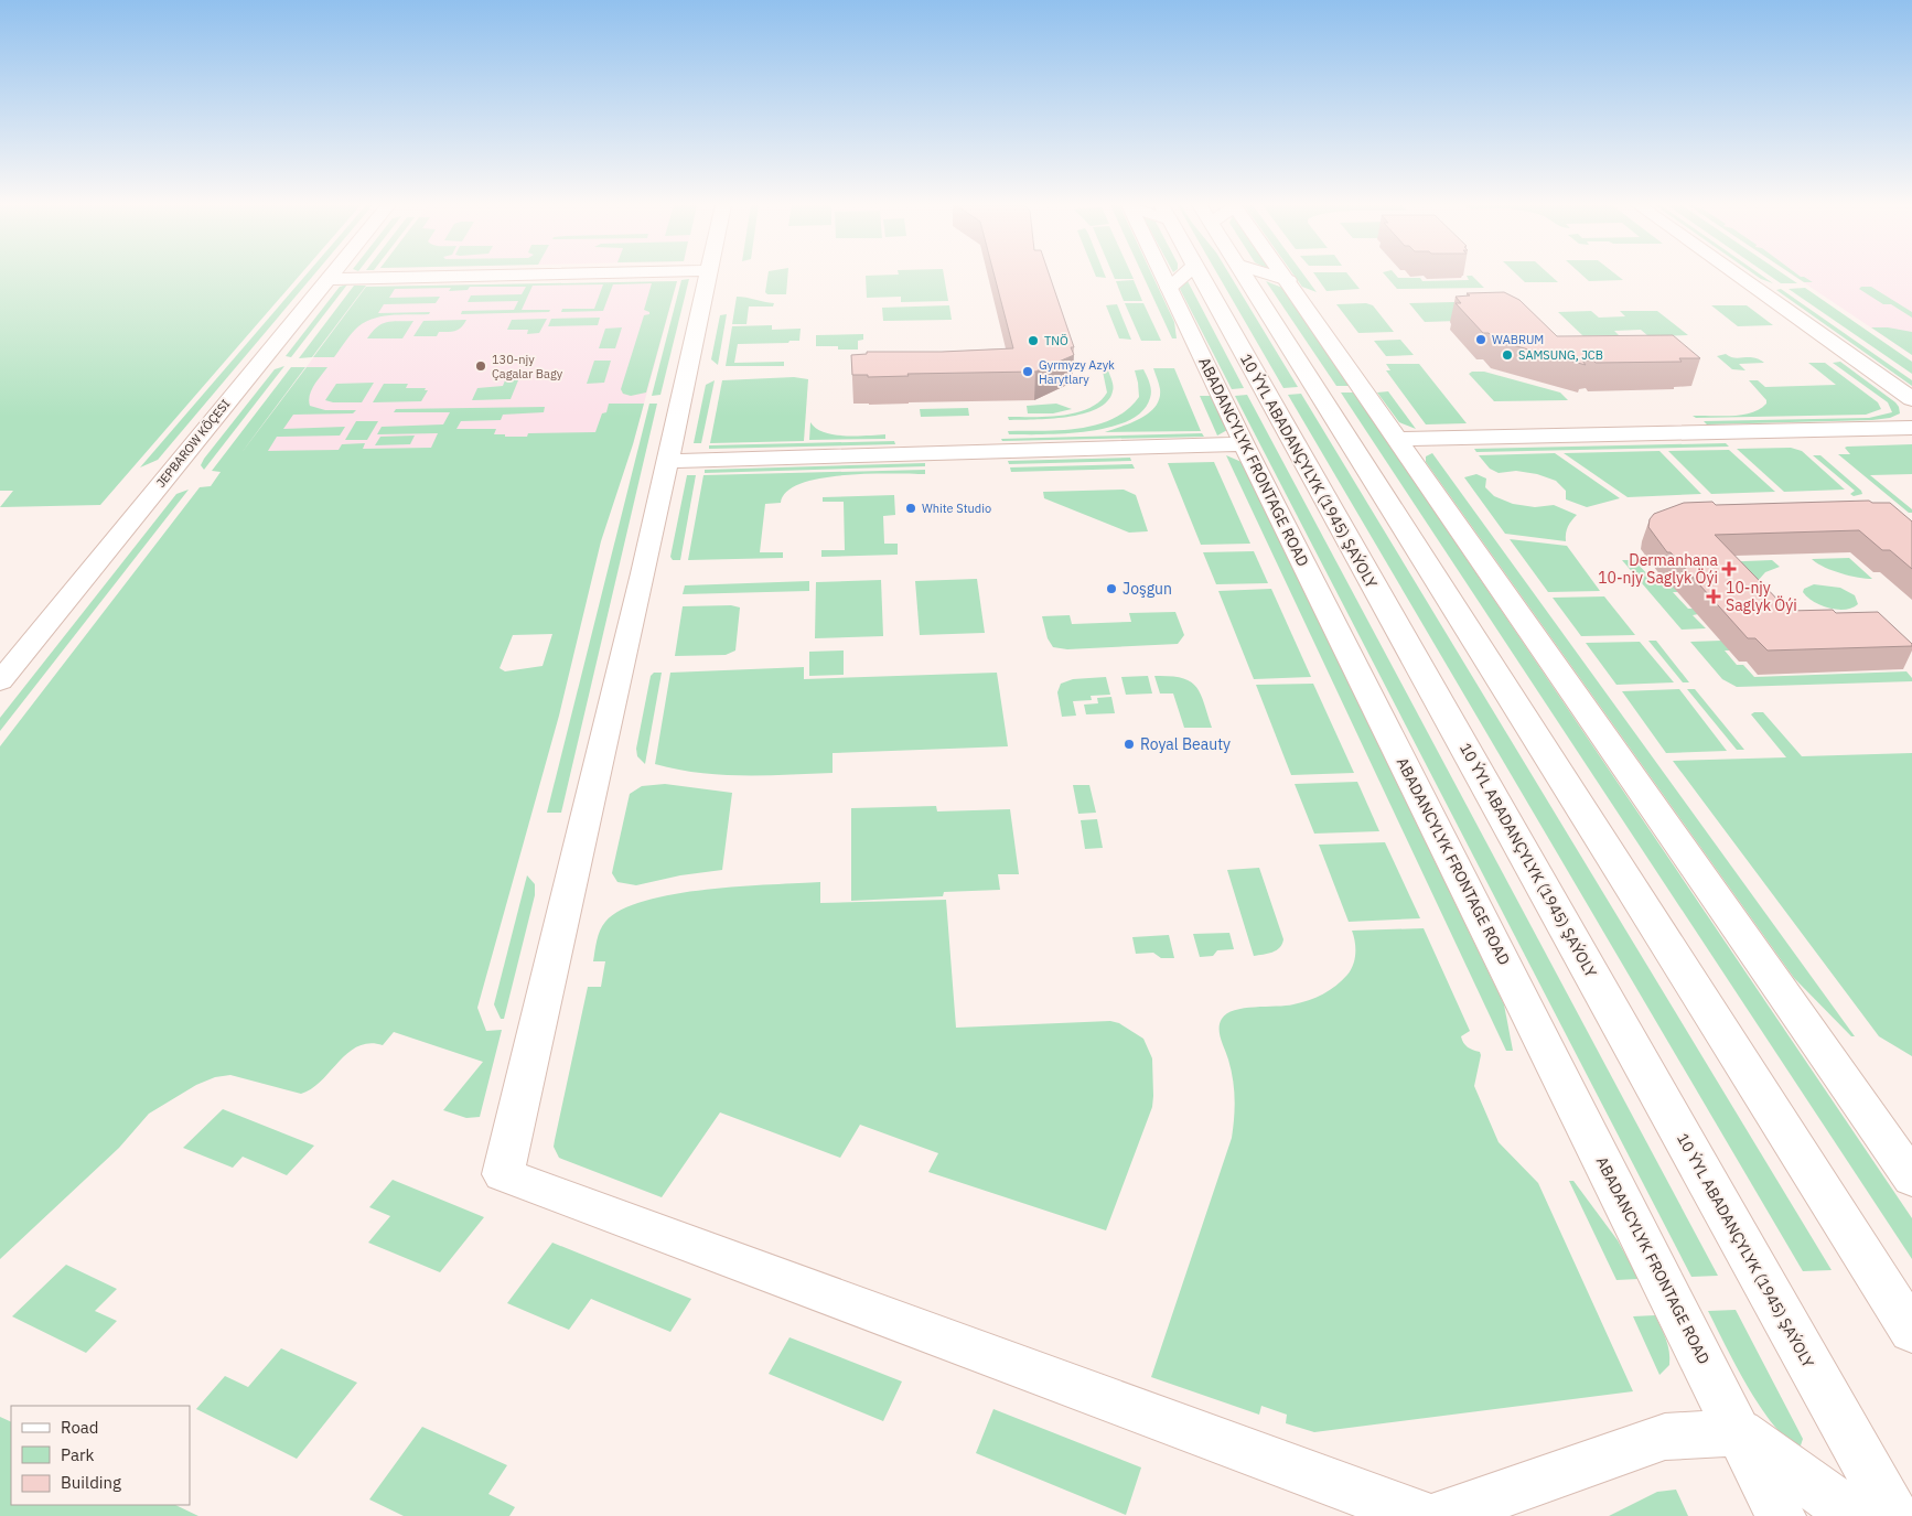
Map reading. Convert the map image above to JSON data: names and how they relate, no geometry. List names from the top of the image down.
{
  "streets": {
    "street": ["JEPBAROW KÖÇESI", "ABADANCYLYK FRONTAGE ROAD", "10 ÝYL ABADANÇYLYK (1945) ŞAÝOLY"]
  },
  "places": {
    "other": [
      "WABRUM",
      "TNÖ",
      "SAMSUNG, JCB",
      "130-njy Çagalar Bagy",
      "Gyrmyzy Azyk Harytlary",
      "White Studio",
      "Joşgun",
      "Royal Beauty"
    ],
    "health": ["Dermanhana 10-njy Saglyk Öýi", "10-njy Saglyk Öýi"]
  },
  "legend": ["Road", "Park", "Building"]
}
